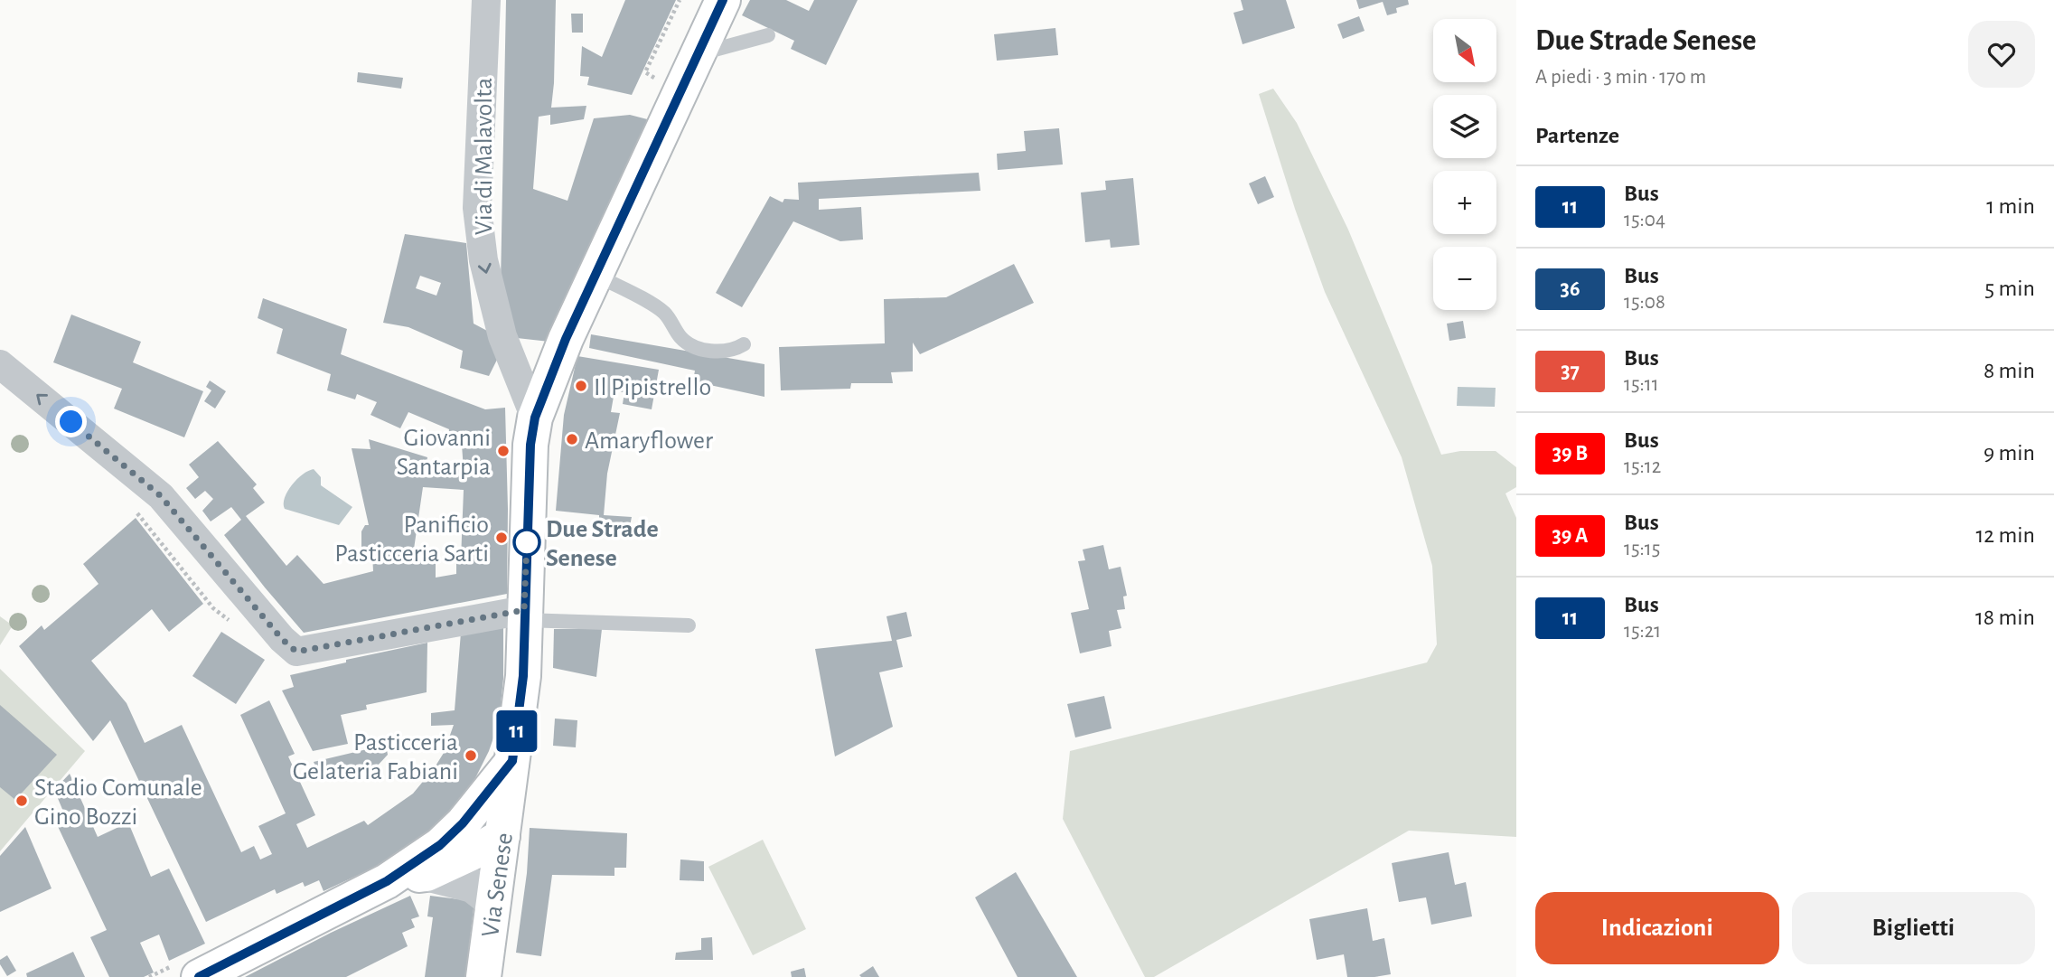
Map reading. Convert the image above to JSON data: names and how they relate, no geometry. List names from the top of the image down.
{
  "streets": {
    "main road": ["Via Senese"],
    "street": ["Via di Malavolta"]
  },
  "crossings": [
    ["Via di Malavolta", "Via Senese"]
  ],
  "one_way": ["Via di Malavolta"],
  "places": [
    "Il Pipistrello",
    "Amaryflower",
    "Giovanni Santarpia",
    "Panificio Pasticceria Sarti",
    "Due Strade Senese",
    "Pasticceria Gelateria Fabiani",
    "Stadio Comunale Gino Bozzi"
  ],
  "lines": ["bus line 11"],
  "north": "bottom right",
  "page": {
    "on_map": "11",
    "heading": [
      ["Due Strade Senese", "A piedi · 3 min · 170 m"],
      "Partenze"
    ],
    "map_buttons": ["+", "−"],
    "list": [
      {
        "mark": "11",
        "name": "Bus",
        "note": "15:04",
        "value": "1 min"
      },
      {
        "mark": "36",
        "name": "Bus",
        "note": "15:08",
        "value": "5 min"
      },
      {
        "mark": "37",
        "name": "Bus",
        "note": "15:11",
        "value": "8 min"
      },
      {
        "mark": "39 B",
        "name": "Bus",
        "note": "15:12",
        "value": "9 min"
      },
      {
        "mark": "39 A",
        "name": "Bus",
        "note": "15:15",
        "value": "12 min"
      },
      {
        "mark": "11",
        "name": "Bus",
        "note": "15:21",
        "value": "18 min"
      }
    ],
    "buttons": ["Indicazioni", "Biglietti"]
  }
}
